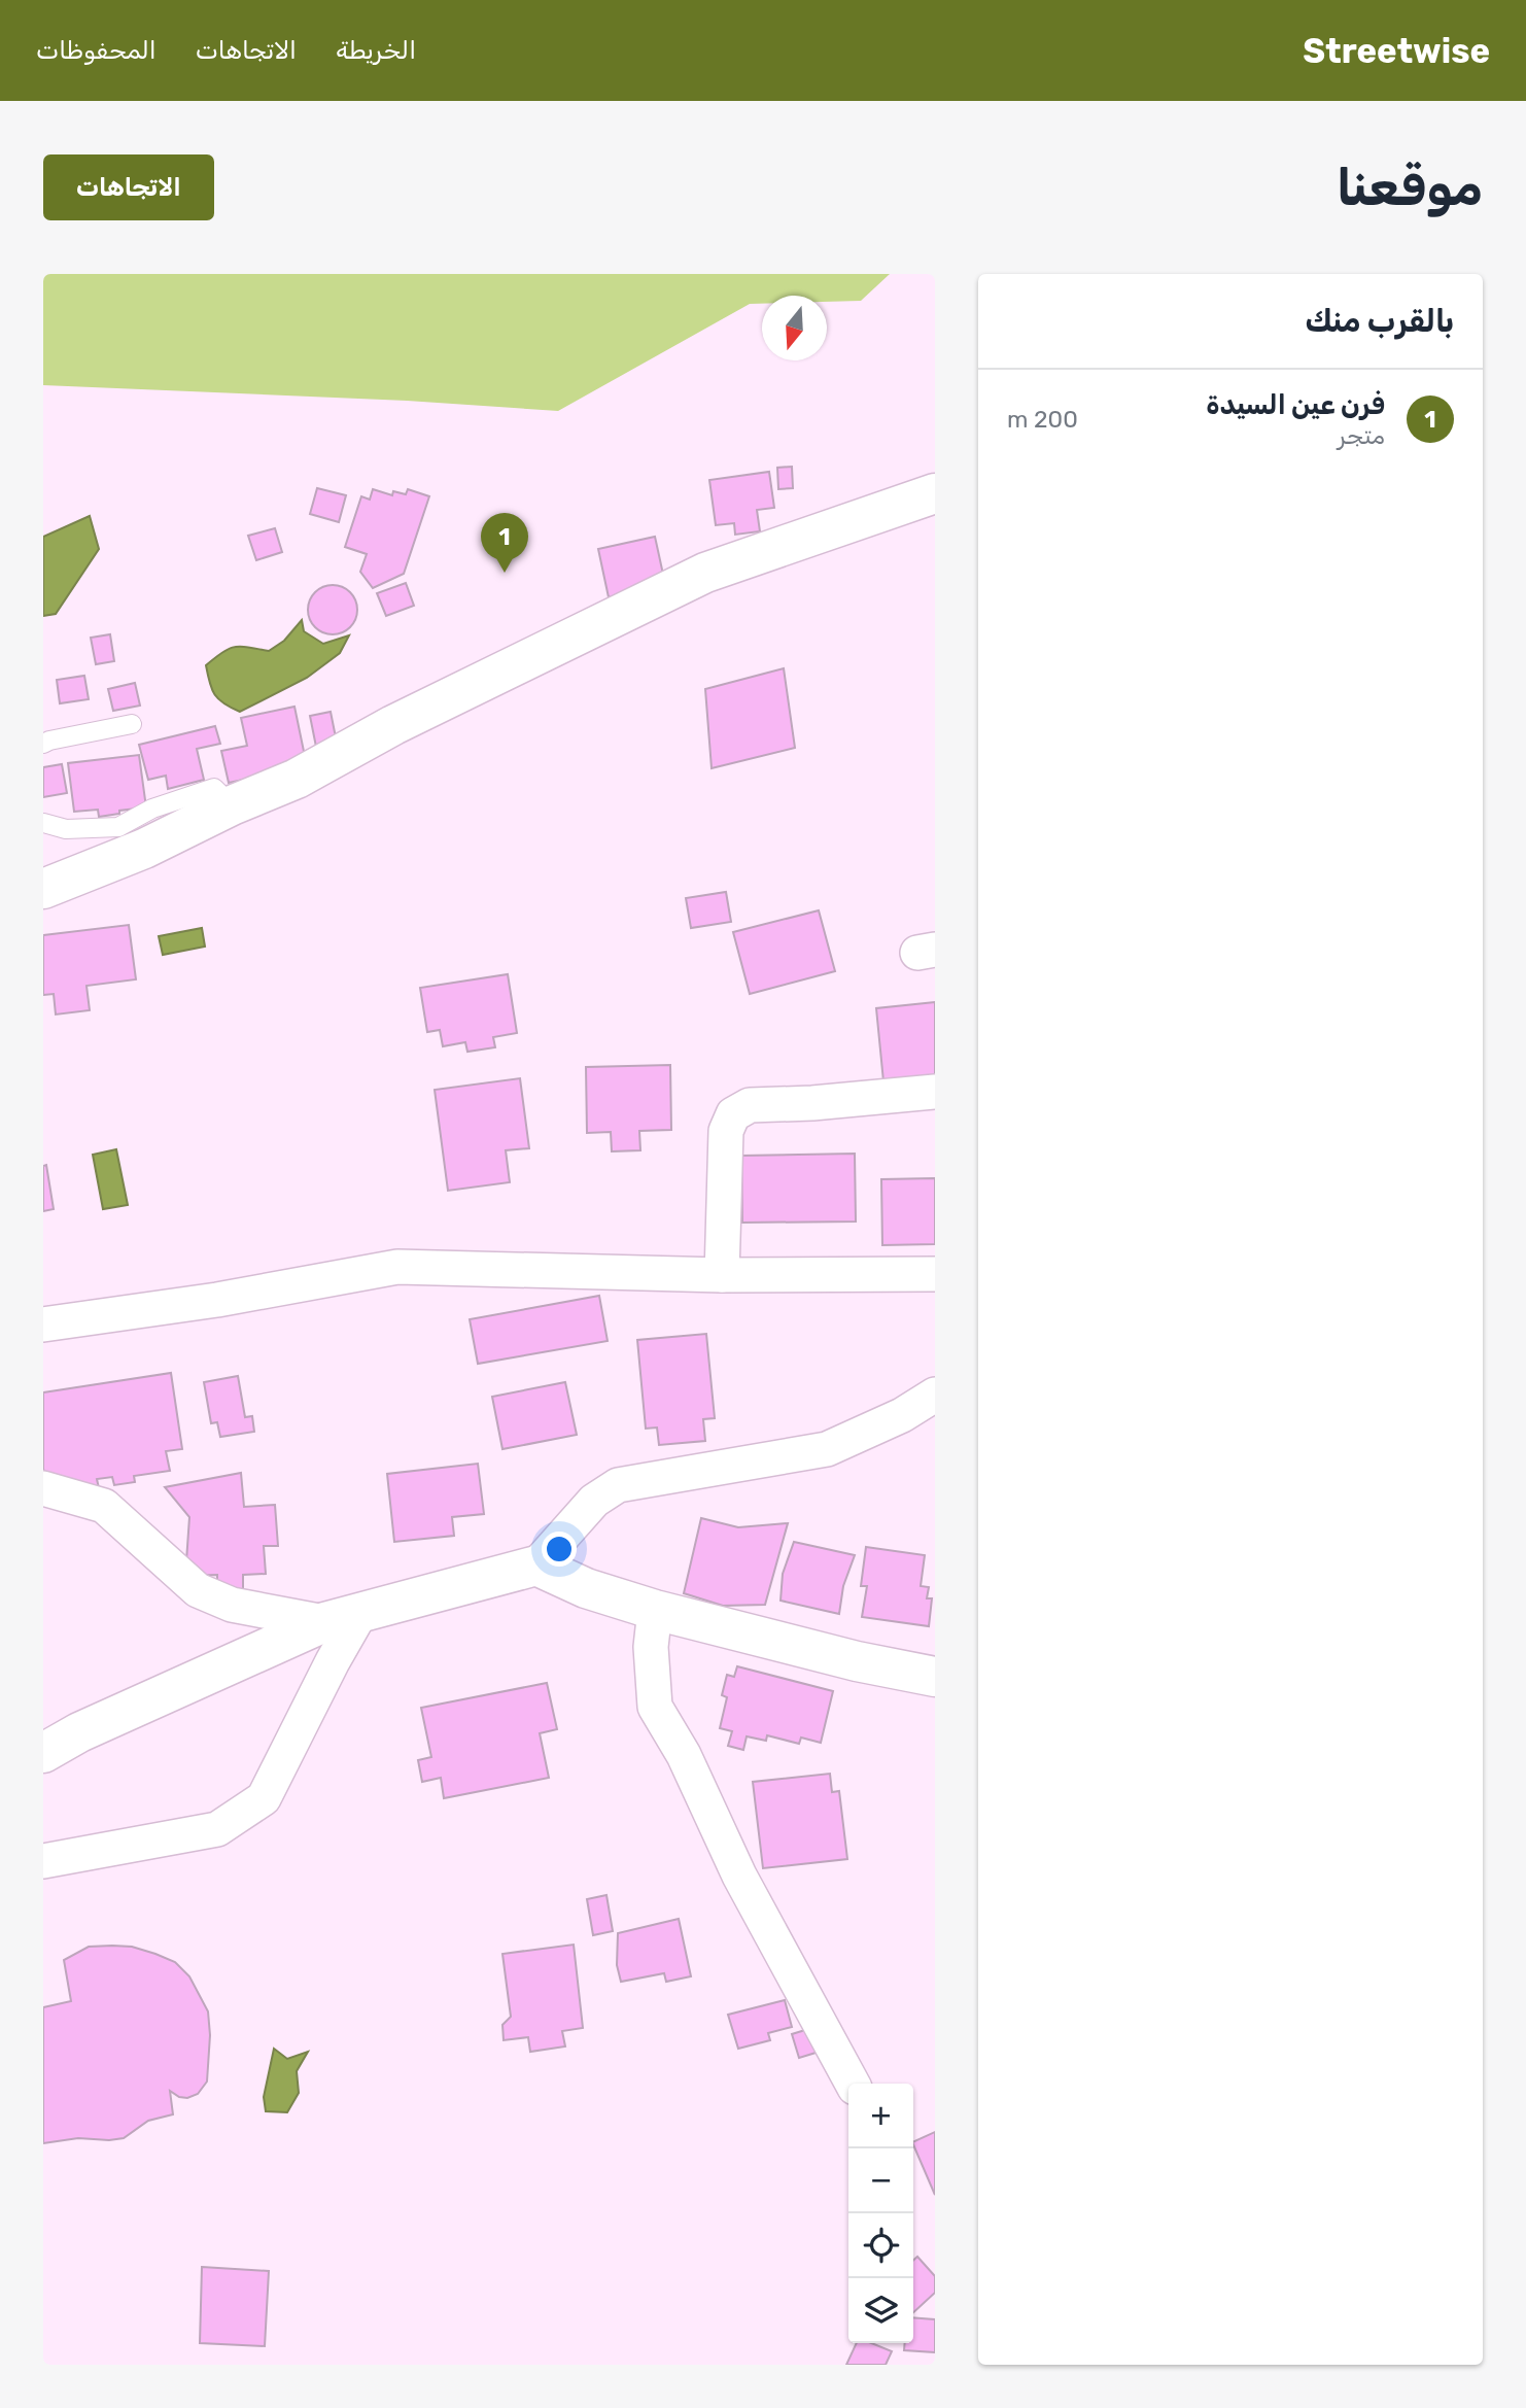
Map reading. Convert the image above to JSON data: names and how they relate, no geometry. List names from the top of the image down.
{
  "north": "bottom",
  "page": {
    "header": "Streetwise",
    "nav": ["الخريطة", "الاتجاهات", "المحفوظات"],
    "buttons": "الاتجاهات",
    "title": "موقعنا",
    "heading": "بالقرب منك",
    "list": [
      {
        "mark": "1",
        "name": "فرن عين السيدة",
        "note": "متجر",
        "value": "200 m"
      }
    ],
    "pins": "1",
    "map_buttons": ["+", "−"]
  }
}
